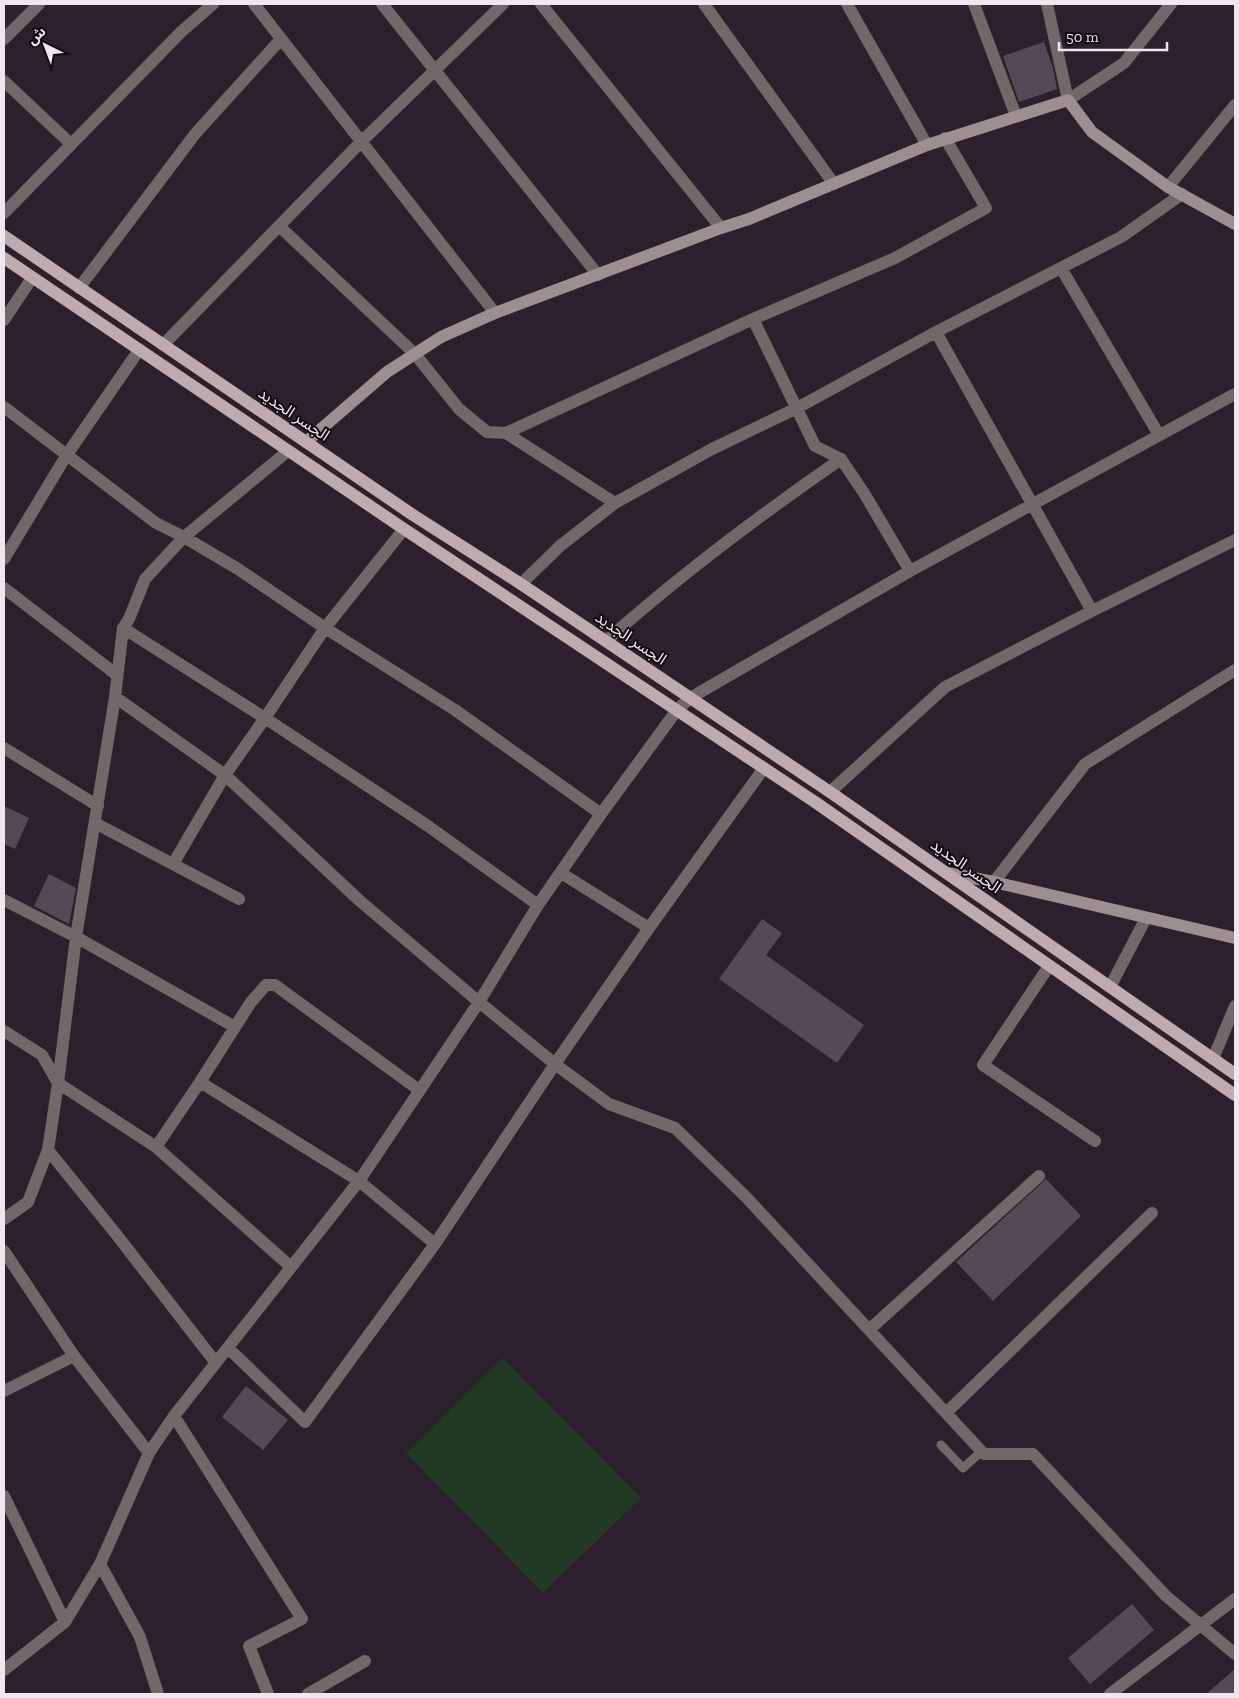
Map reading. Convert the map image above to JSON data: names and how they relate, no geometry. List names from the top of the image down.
{
  "streets": {
    "main road": ["الجسر الجديد"]
  },
  "scale_bar": "50 m",
  "north": "top left"
}
